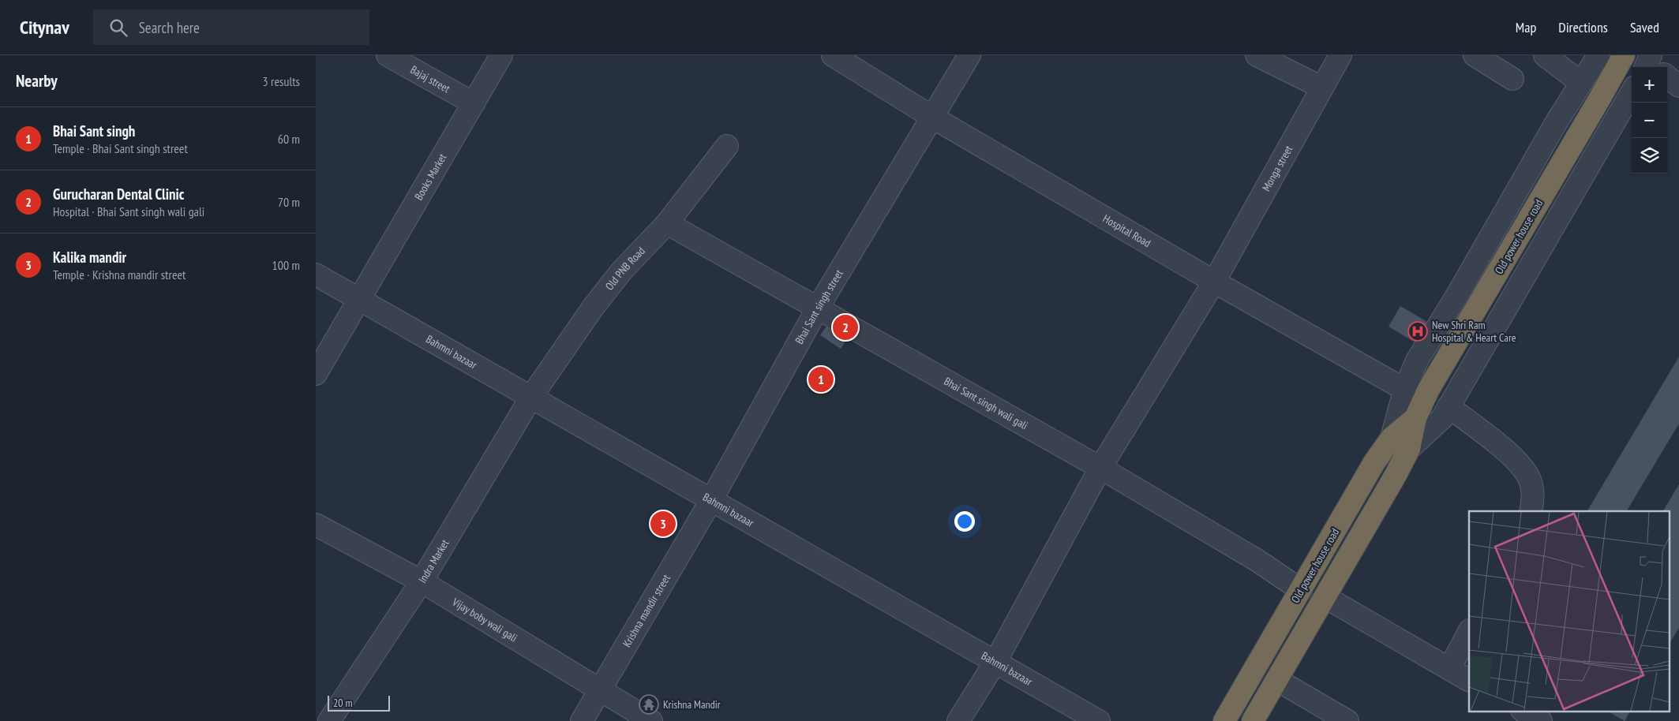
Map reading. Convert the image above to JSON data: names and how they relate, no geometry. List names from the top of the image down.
{
  "streets": {
    "highway": ["Old power house road"],
    "street": [
      "Bajaj street",
      "Monga street",
      "Books Market",
      "Hospital Road",
      "Old PNB Road",
      "Bhai Sant singh street",
      "Bahmni bazaar",
      "Bhai Sant singh wali gali",
      "Indra Market",
      "Krishna mandir street",
      "Vijay boby wali gali"
    ]
  },
  "crossings": [
    ["Bajaj street", "Books Market"],
    ["Monga street", "Hospital Road"],
    ["Monga street", "Bahmni bazaar"],
    ["Monga street", "Bhai Sant singh wali gali"],
    ["Books Market", "Bahmni bazaar"],
    ["Hospital Road", "Old power house road"],
    ["Hospital Road", "Bhai Sant singh street"],
    ["Old power house road", "Bhai Sant singh wali gali"],
    ["Old PNB Road", "Bahmni bazaar"],
    ["Old PNB Road", "Bhai Sant singh wali gali"],
    ["Old PNB Road", "Indra Market"],
    ["Bhai Sant singh street", "Bahmni bazaar"],
    ["Bhai Sant singh street", "Bhai Sant singh wali gali"],
    ["Bhai Sant singh street", "Krishna mandir street"],
    ["Bahmni bazaar", "Indra Market"],
    ["Bahmni bazaar", "Krishna mandir street"],
    ["Indra Market", "Vijay boby wali gali"],
    ["Krishna mandir street", "Vijay boby wali gali"]
  ],
  "places": {
    "hospital": ["New Shri Ram Hospital & Heart Care"],
    "temple": ["Krishna Mandir"]
  },
  "scale_bar": "20 m",
  "page": {
    "header": "Citynav",
    "search": "Search here",
    "nav": ["Map", "Directions", "Saved"],
    "heading": ["Nearby", "3 results"],
    "map_buttons": ["+", "−"],
    "list": [
      {
        "mark": "1",
        "name": "Bhai Sant singh",
        "note": "Temple · Bhai Sant singh street",
        "value": "60 m"
      },
      {
        "mark": "2",
        "name": "Gurucharan Dental Clinic",
        "note": "Hospital · Bhai Sant singh wali gali",
        "value": "70 m"
      },
      {
        "mark": "3",
        "name": "Kalika mandir",
        "note": "Temple · Krishna mandir street",
        "value": "100 m"
      }
    ],
    "pins": ["2", "1", "3"],
    "scale": "20 m"
  }
}
